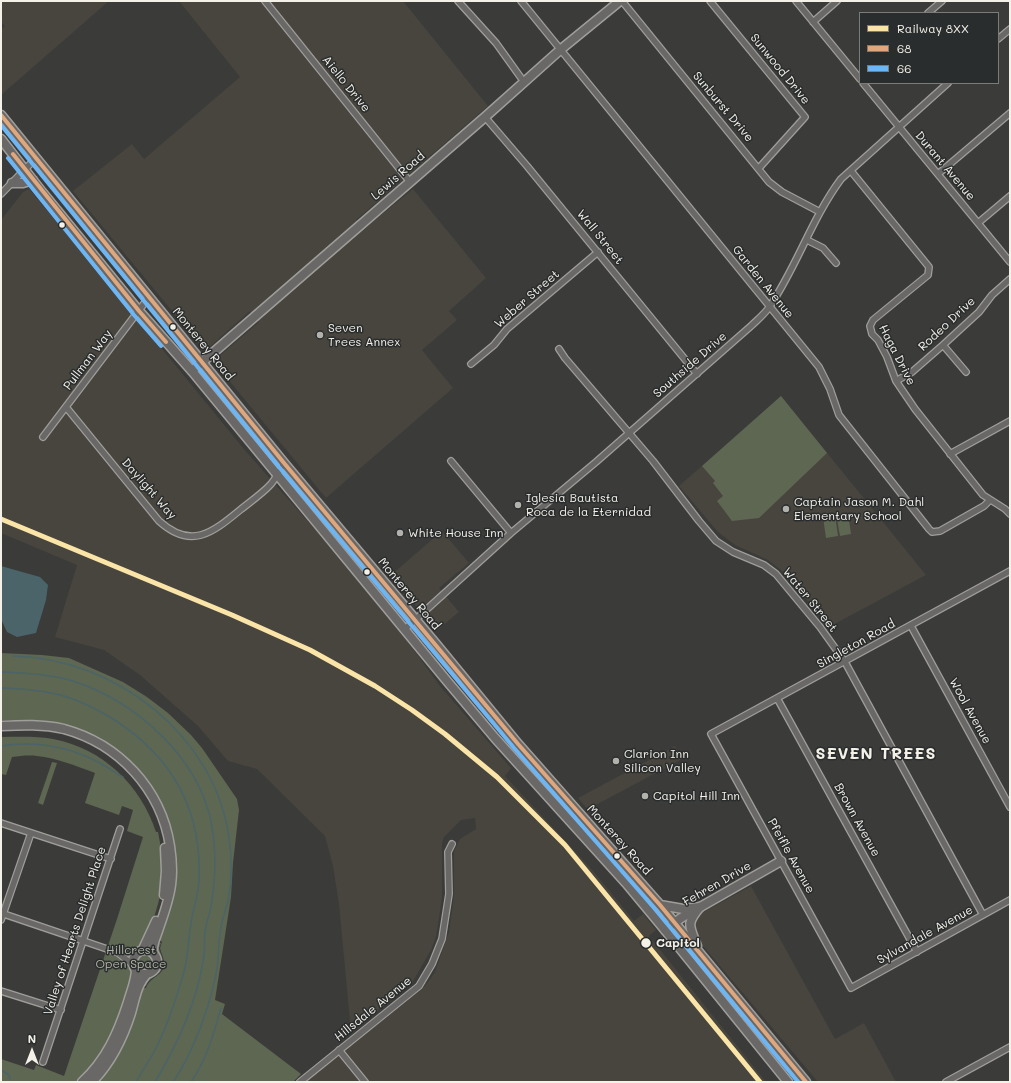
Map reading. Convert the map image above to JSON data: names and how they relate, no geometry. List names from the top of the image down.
{
  "streets": {
    "main road": ["Lewis Road", "Monterey Road", "Fehren Drive"],
    "street": [
      "Sunwood Drive",
      "Aiello Drive",
      "Sunburst Drive",
      "Durant Avenue",
      "Wall Street",
      "Garden Avenue",
      "Weber Street",
      "Rodeo Drive",
      "Haga Drive",
      "Pullman Way",
      "Southside Drive",
      "Daylight Way",
      "Water Street",
      "Singleton Road",
      "Wool Avenue",
      "Brown Avenue",
      "Pfeifle Avenue",
      "Valley of Hearts Delight Place",
      "Sylvandale Avenue",
      "Hillsdale Avenue"
    ]
  },
  "crossings": [
    ["Sunwood Drive", "Sunburst Drive"],
    ["Aiello Drive", "Lewis Road"],
    ["Sunburst Drive", "Lewis Road"],
    ["Sunburst Drive", "Southside Drive"],
    ["Durant Avenue", "Southside Drive"],
    ["Lewis Road", "Wall Street"],
    ["Lewis Road", "Garden Avenue"],
    ["Lewis Road", "Monterey Road"],
    ["Wall Street", "Weber Street"],
    ["Wall Street", "Southside Drive"],
    ["Garden Avenue", "Haga Drive"],
    ["Garden Avenue", "Southside Drive"],
    ["Rodeo Drive", "Haga Drive"],
    ["Monterey Road", "Pullman Way"],
    ["Monterey Road", "Southside Drive"],
    ["Monterey Road", "Daylight Way"],
    ["Monterey Road", "Fehren Drive"],
    ["Haga Drive", "Southside Drive"],
    ["Pullman Way", "Daylight Way"],
    ["Southside Drive", "Water Street"],
    ["Water Street", "Singleton Road"],
    ["Water Street", "Sylvandale Avenue"],
    ["Singleton Road", "Wool Avenue"],
    ["Singleton Road", "Brown Avenue"],
    ["Singleton Road", "Pfeifle Avenue"],
    ["Brown Avenue", "Sylvandale Avenue"],
    ["Pfeifle Avenue", "Fehren Drive"],
    ["Pfeifle Avenue", "Sylvandale Avenue"]
  ],
  "districts": ["SEVEN TREES"],
  "parks": ["Hillcrest Open Space"],
  "places": [
    "Seven Trees Annex",
    "Iglesia Bautista Roca de la Eternidad",
    "Captain Jason M. Dahl Elementary School",
    "White House Inn",
    "Clarion Inn Silicon Valley",
    "Capitol Hill Inn",
    "Capitol"
  ],
  "lines": ["transit line 68", "transit line 66", "rail line 8XX"],
  "legend": ["Railway 8XX", "68", "66"],
  "north": "top"
}
